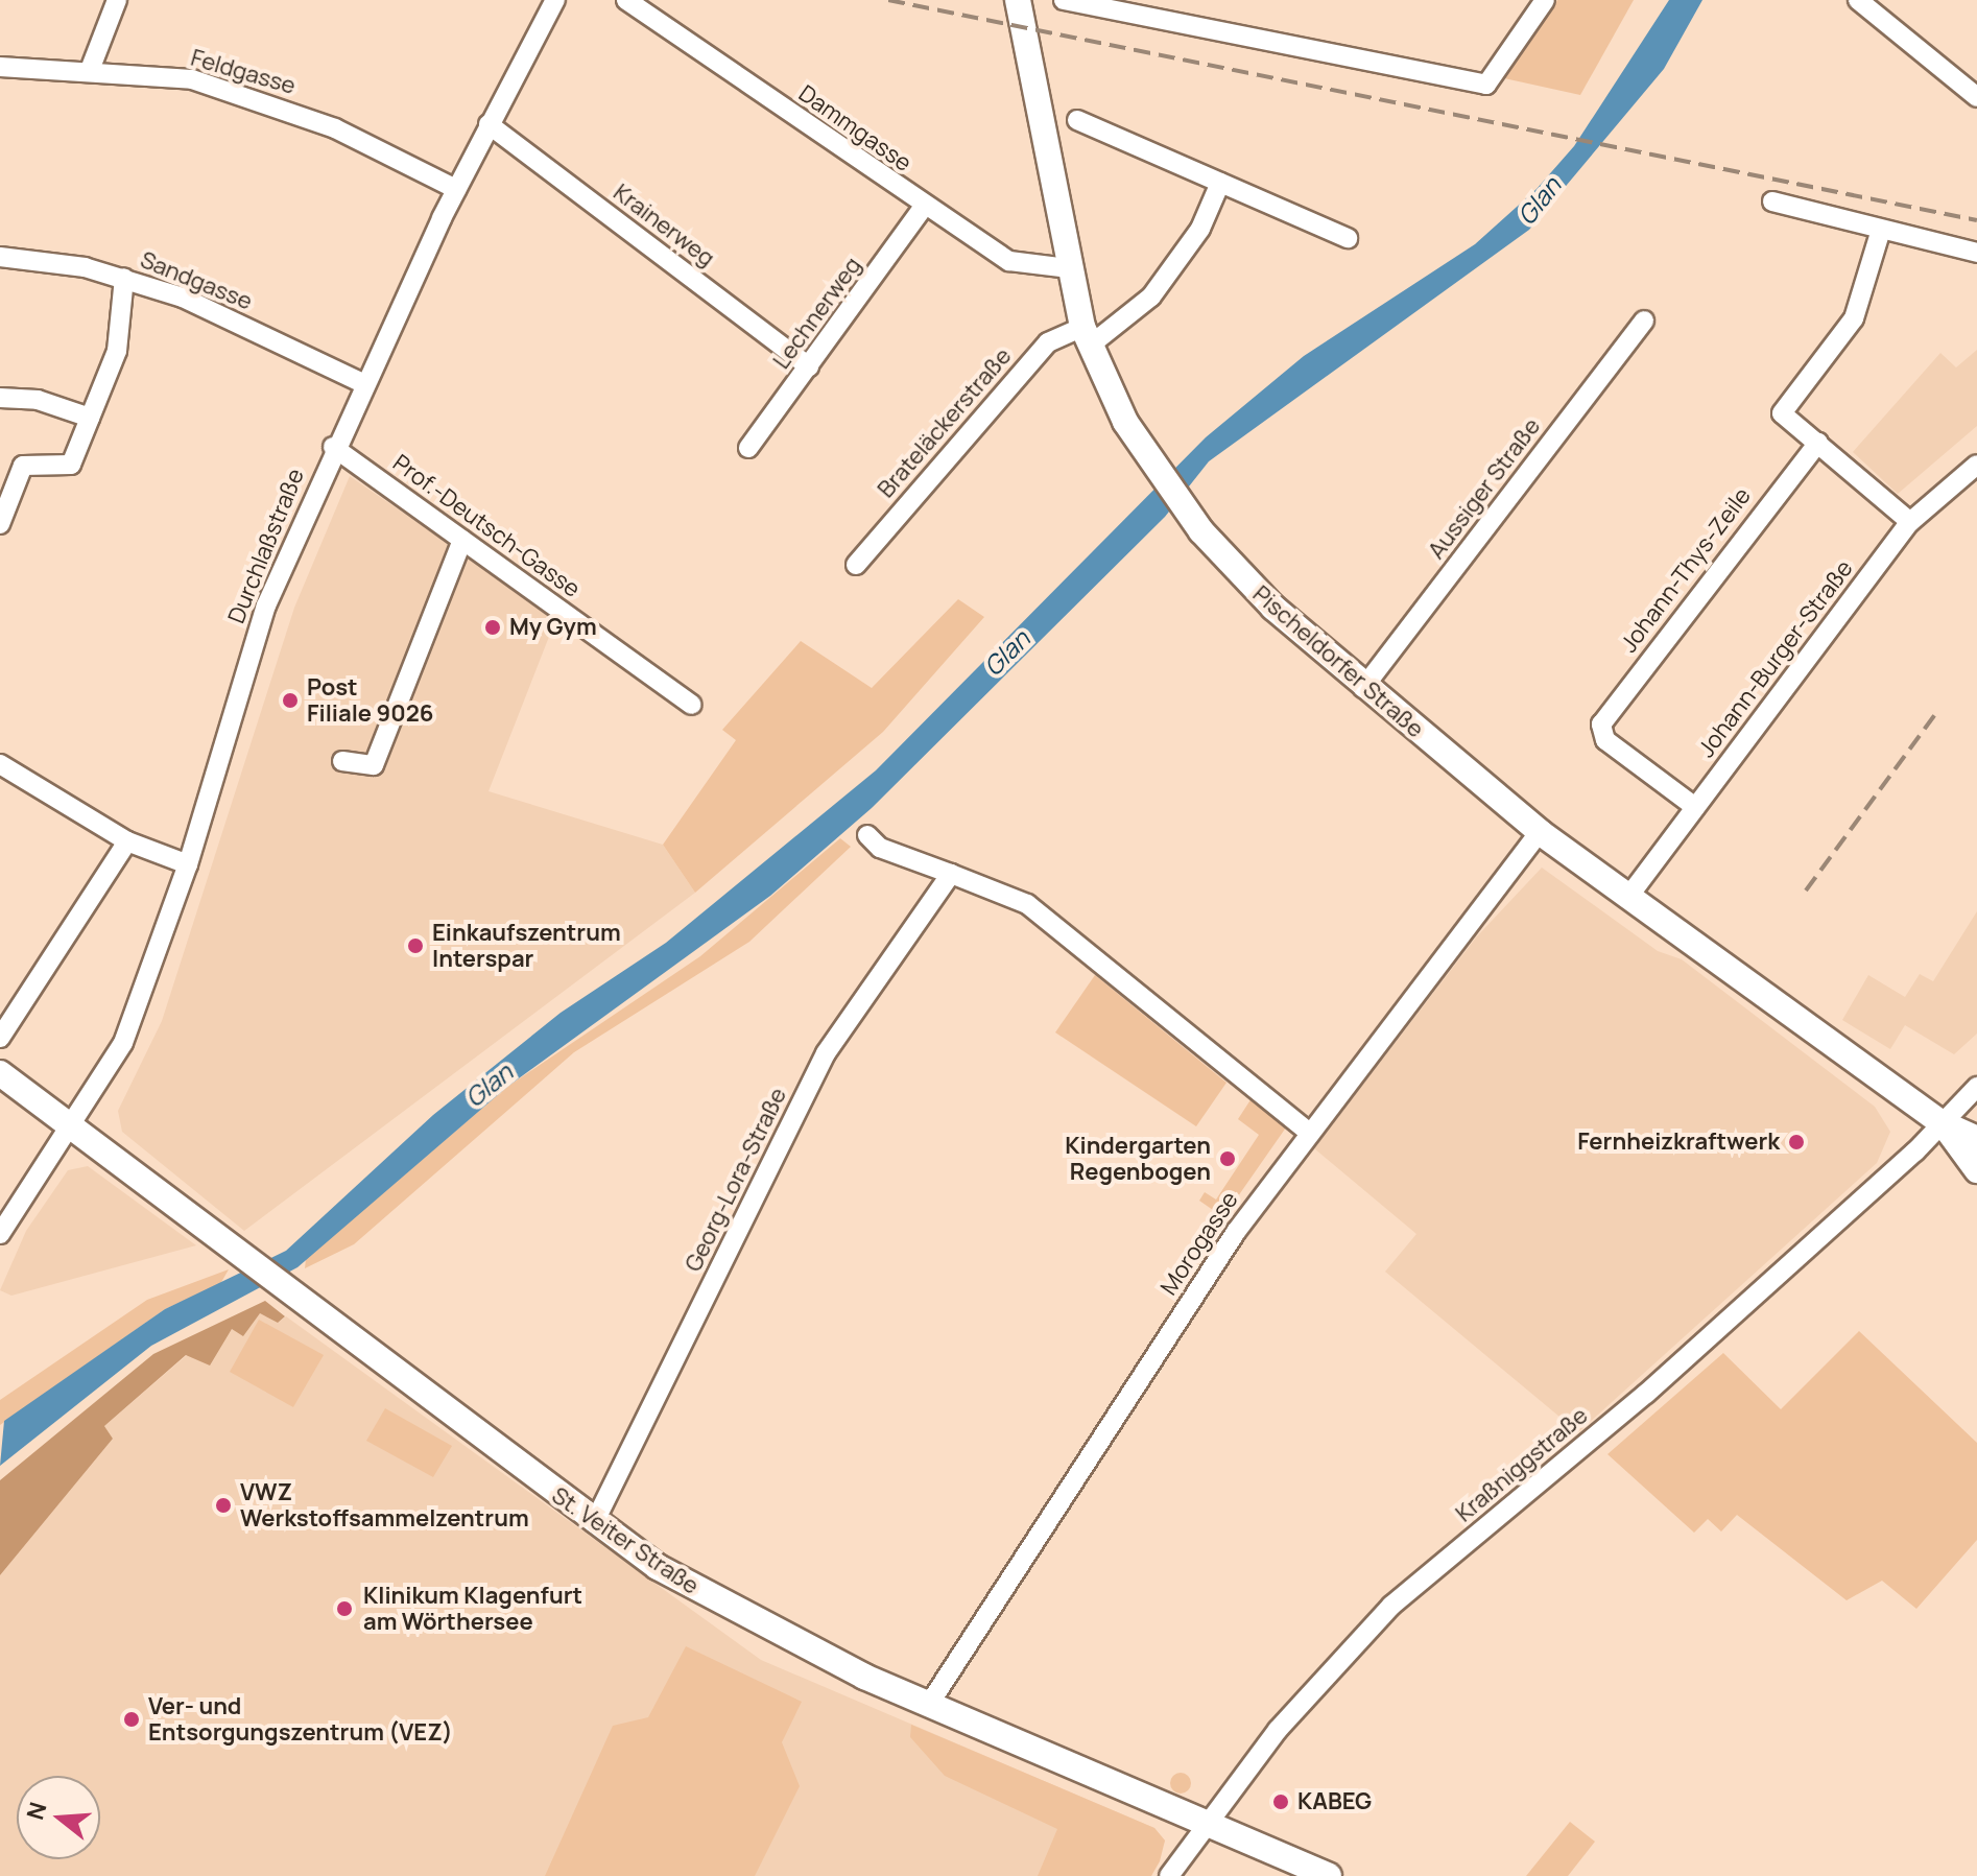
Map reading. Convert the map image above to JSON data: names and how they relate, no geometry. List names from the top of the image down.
{
  "streets": {
    "main road": ["Pischeldorfer Straße", "St. Veiter Straße"],
    "street": [
      "Feldgasse",
      "Dammgasse",
      "Krainerweg",
      "Sandgasse",
      "Lechnerweg",
      "Brateläckerstraße",
      "Aussiger Straße",
      "Prof.-Deutsch-Gasse",
      "Durchlaßstraße",
      "Johann-Thys-Zeile",
      "Johann-Burger-Straße",
      "Georg-Lora-Straße",
      "Morogasse",
      "Kraßniggstraße"
    ]
  },
  "crossings": [
    ["Feldgasse", "Durchlaßstraße"],
    ["Dammgasse", "Lechnerweg"],
    ["Dammgasse", "Pischeldorfer Straße"],
    ["Krainerweg", "Lechnerweg"],
    ["Krainerweg", "Durchlaßstraße"],
    ["Sandgasse", "Durchlaßstraße"],
    ["Brateläckerstraße", "Pischeldorfer Straße"],
    ["Aussiger Straße", "Pischeldorfer Straße"],
    ["Prof.-Deutsch-Gasse", "Durchlaßstraße"],
    ["Durchlaßstraße", "St. Veiter Straße"],
    ["Johann-Thys-Zeile", "Johann-Burger-Straße"],
    ["Johann-Burger-Straße", "Pischeldorfer Straße"],
    ["Pischeldorfer Straße", "Morogasse"],
    ["Pischeldorfer Straße", "Kraßniggstraße"],
    ["Georg-Lora-Straße", "St. Veiter Straße"],
    ["Morogasse", "St. Veiter Straße"],
    ["Kraßniggstraße", "St. Veiter Straße"]
  ],
  "water": ["Glan"],
  "places": [
    "My Gym",
    "Post Filiale 9026",
    "Einkaufszentrum Interspar",
    "Fernheizkraftwerk",
    "Kindergarten Regenbogen",
    "VWZ Werkstoffsammelzentrum",
    "Klinikum Klagenfurt am Wörthersee",
    "Ver- und Entsorgungszentrum (VEZ)",
    "KABEG"
  ],
  "north": "left"
}
